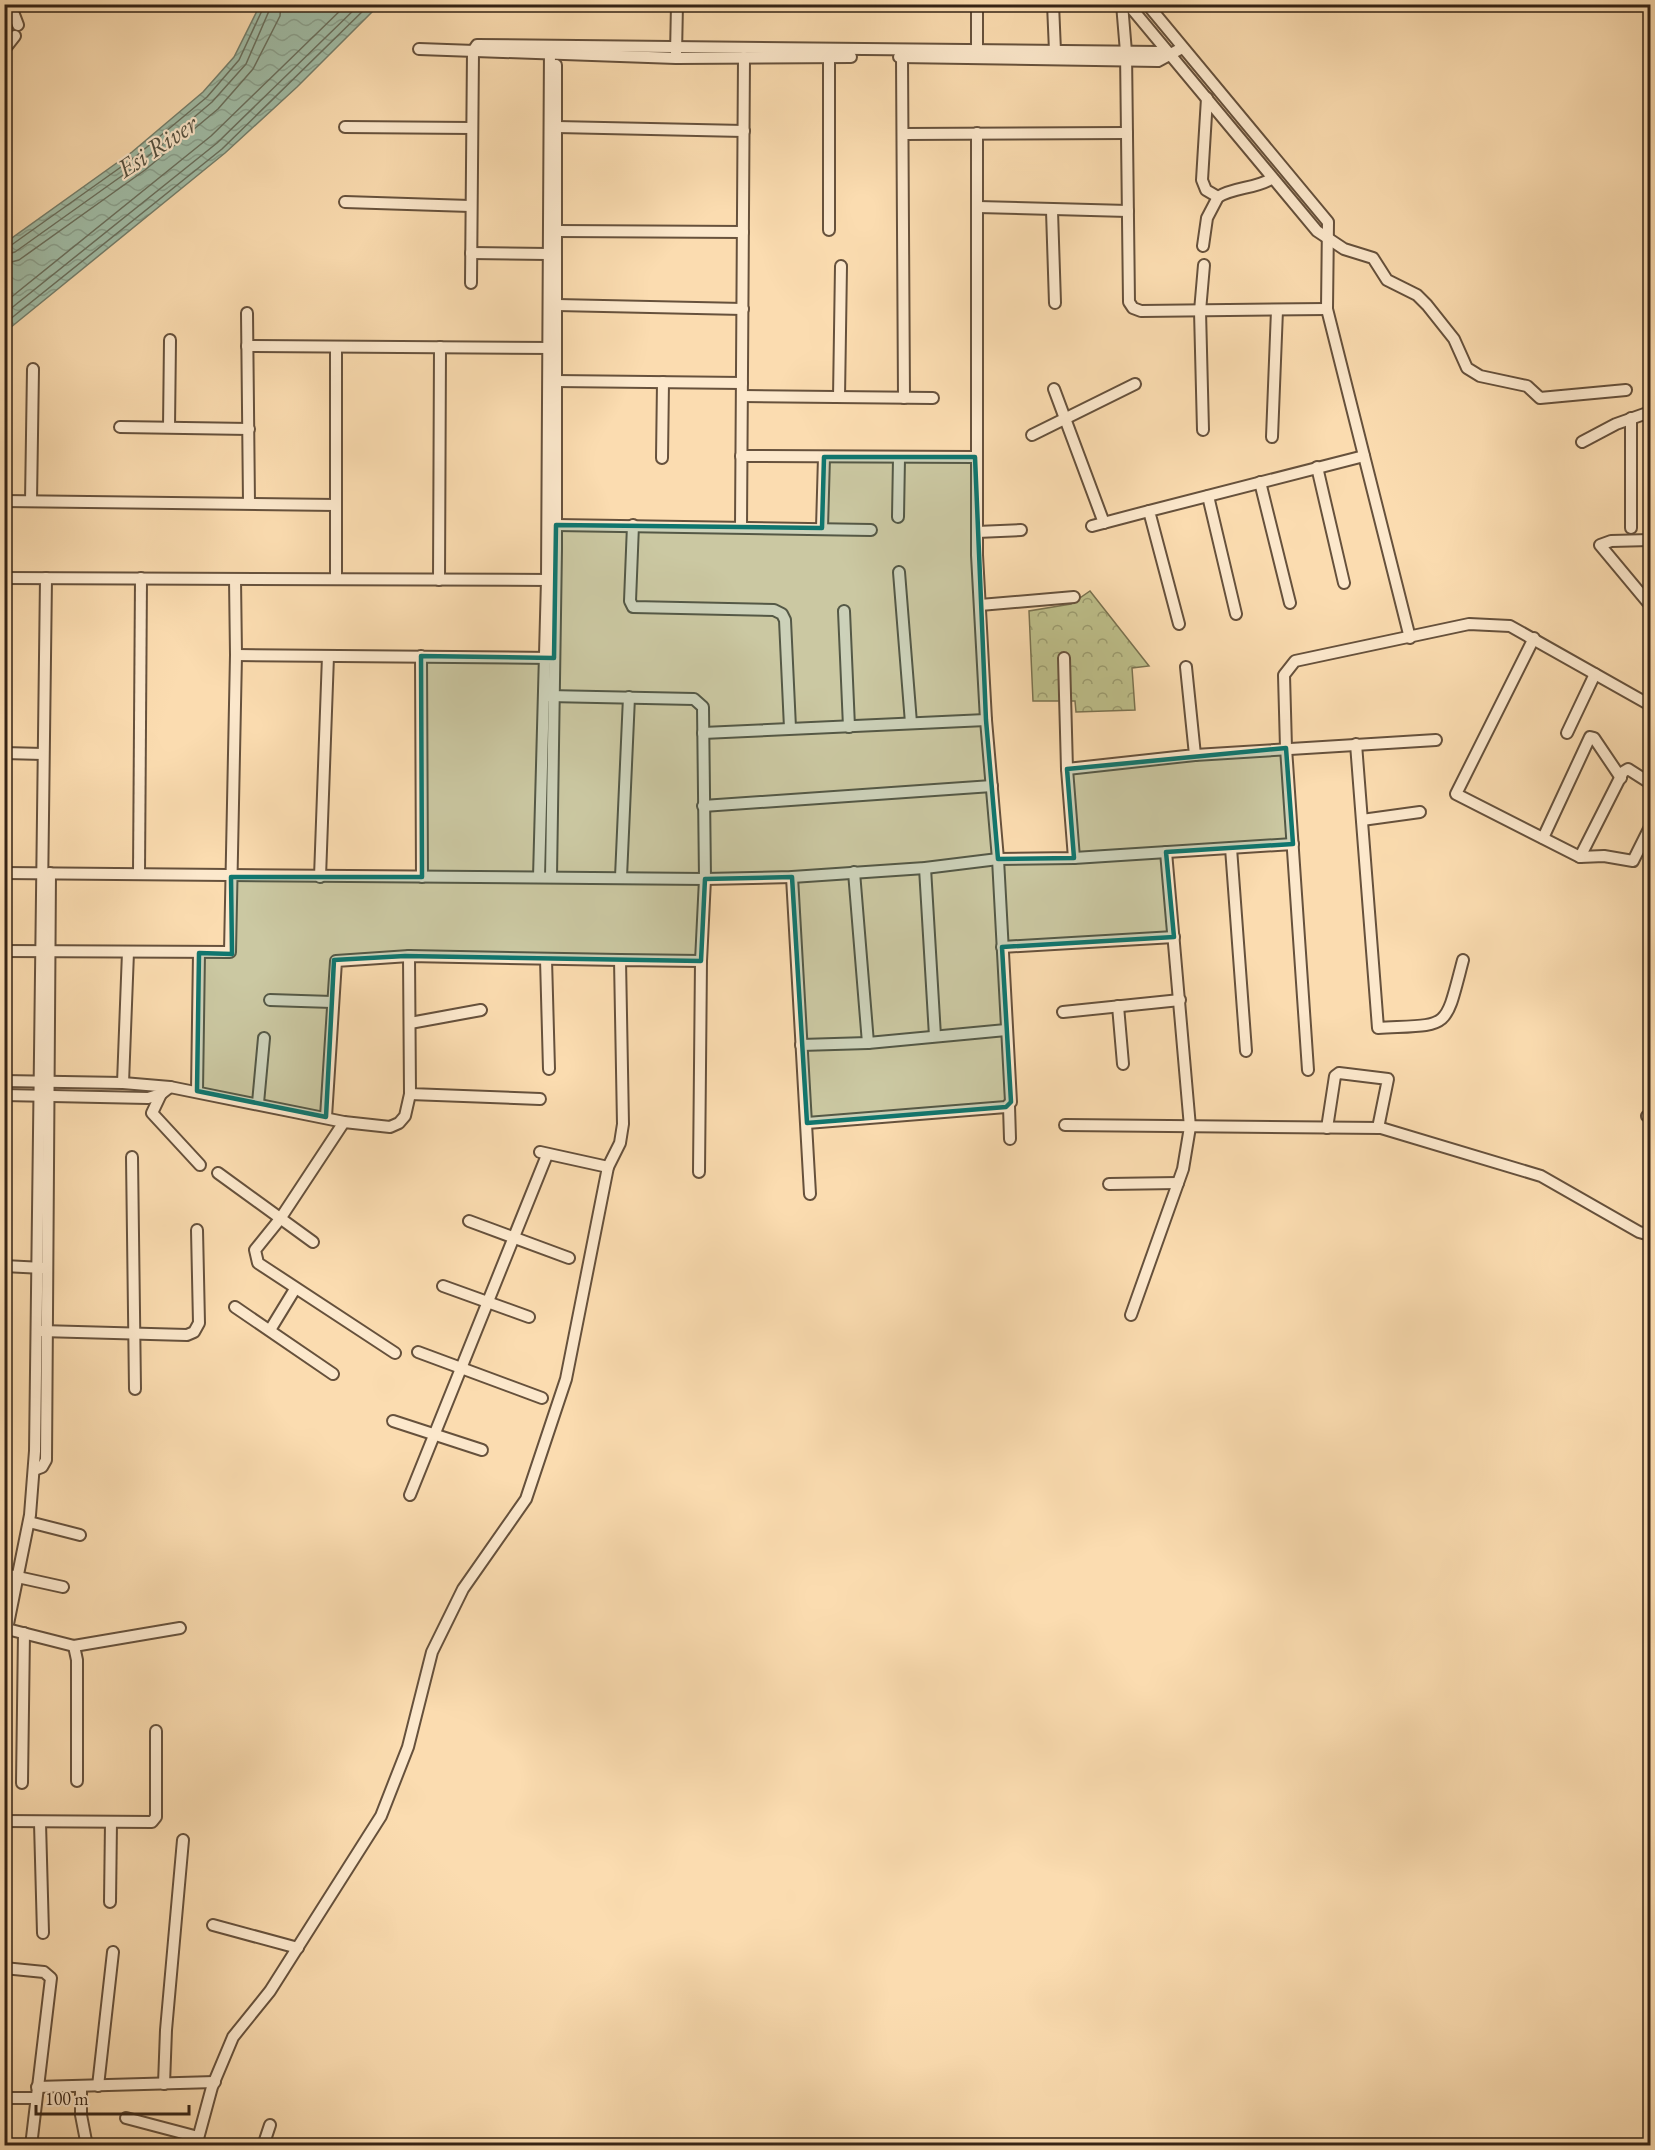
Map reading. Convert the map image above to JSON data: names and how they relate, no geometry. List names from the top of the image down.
{
  "water": ["Esi River"],
  "scale_bar": "100 m"
}
